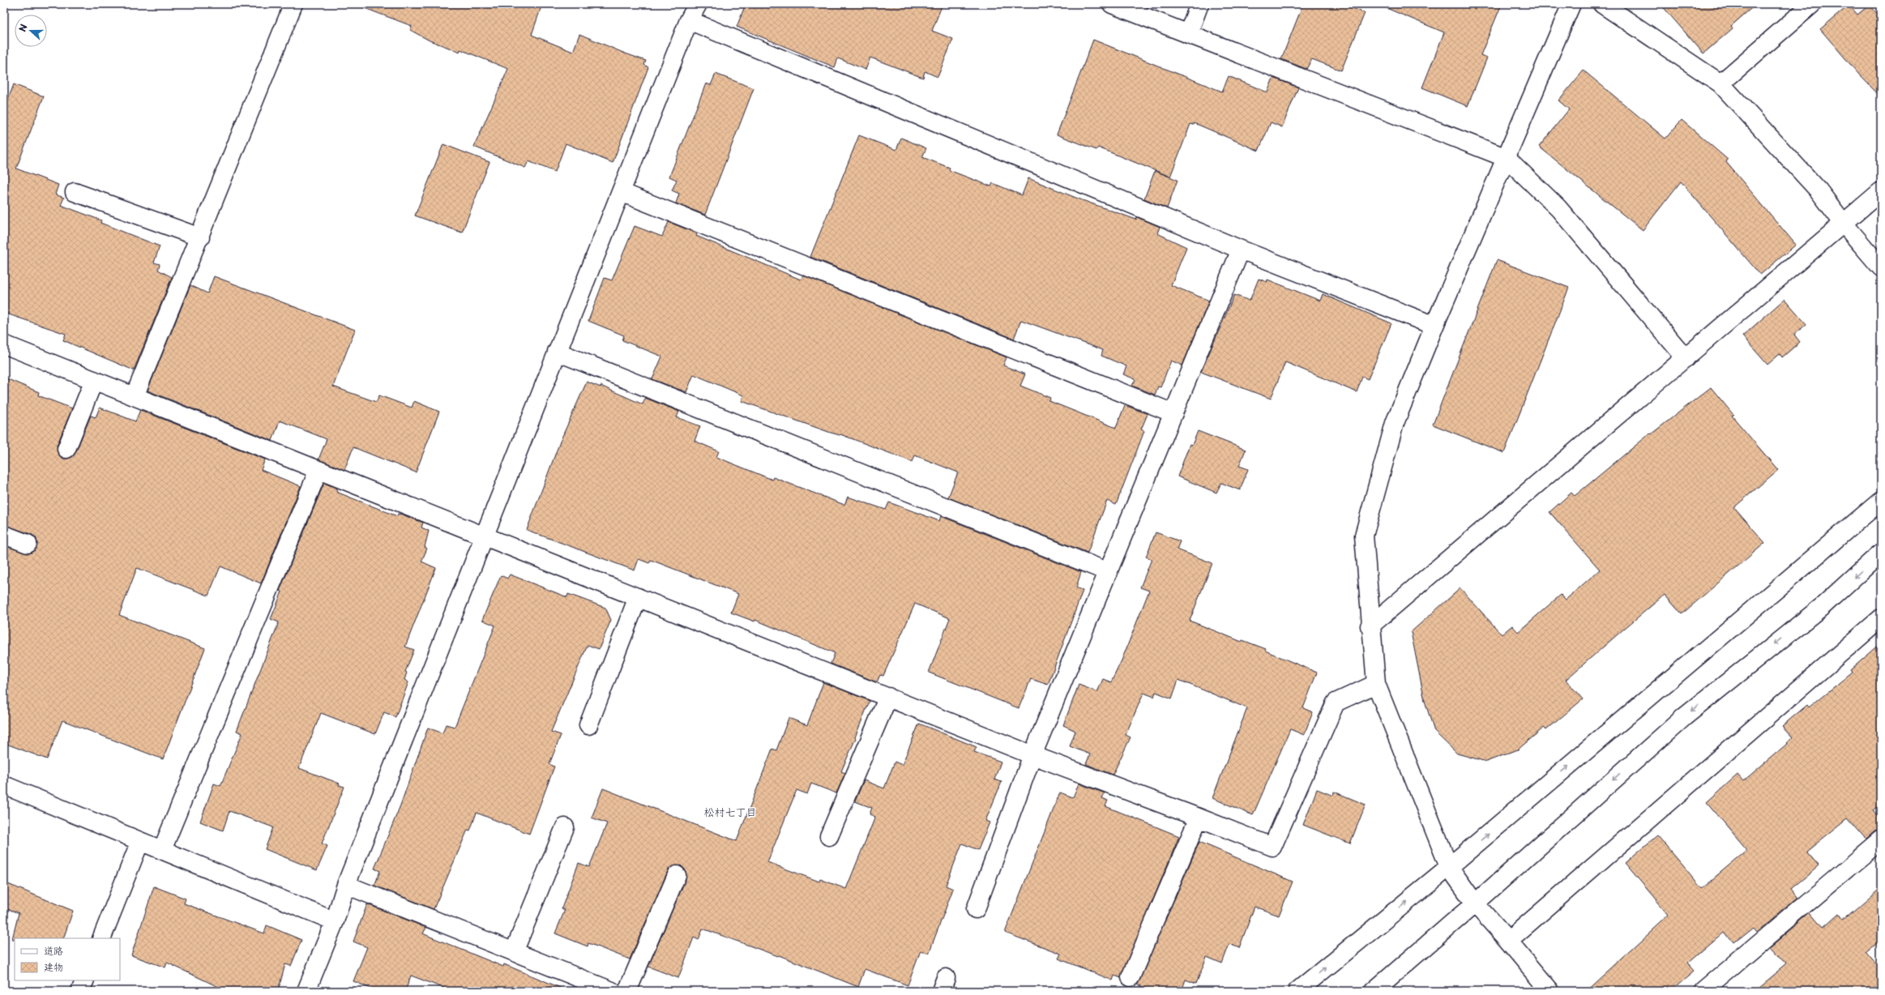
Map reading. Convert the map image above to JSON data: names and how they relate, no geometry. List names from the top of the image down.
{
  "districts": ["松村七丁目"],
  "legend": ["道路", "建物"],
  "north": "left"
}
